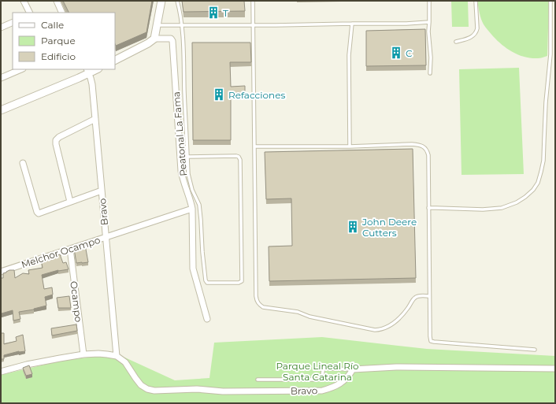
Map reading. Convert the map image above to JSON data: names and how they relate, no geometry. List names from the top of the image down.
{
  "streets": {
    "street": [
      "Peatonal La Fama",
      "Bravo",
      "Melchor Ocampo",
      "Ocampo"
    ]
  },
  "crossings": [
    ["Peatonal La Fama", "Melchor Ocampo"],
    ["Bravo", "Melchor Ocampo"],
    ["Melchor Ocampo", "Ocampo"]
  ],
  "parks": ["Parque Lineal Río Santa Catarina"],
  "places": {
    "building": [
      "T",
      "C",
      "Refacciones",
      "John Deere Cutters"
    ]
  },
  "legend": ["Calle", "Parque", "Edificio"]
}
